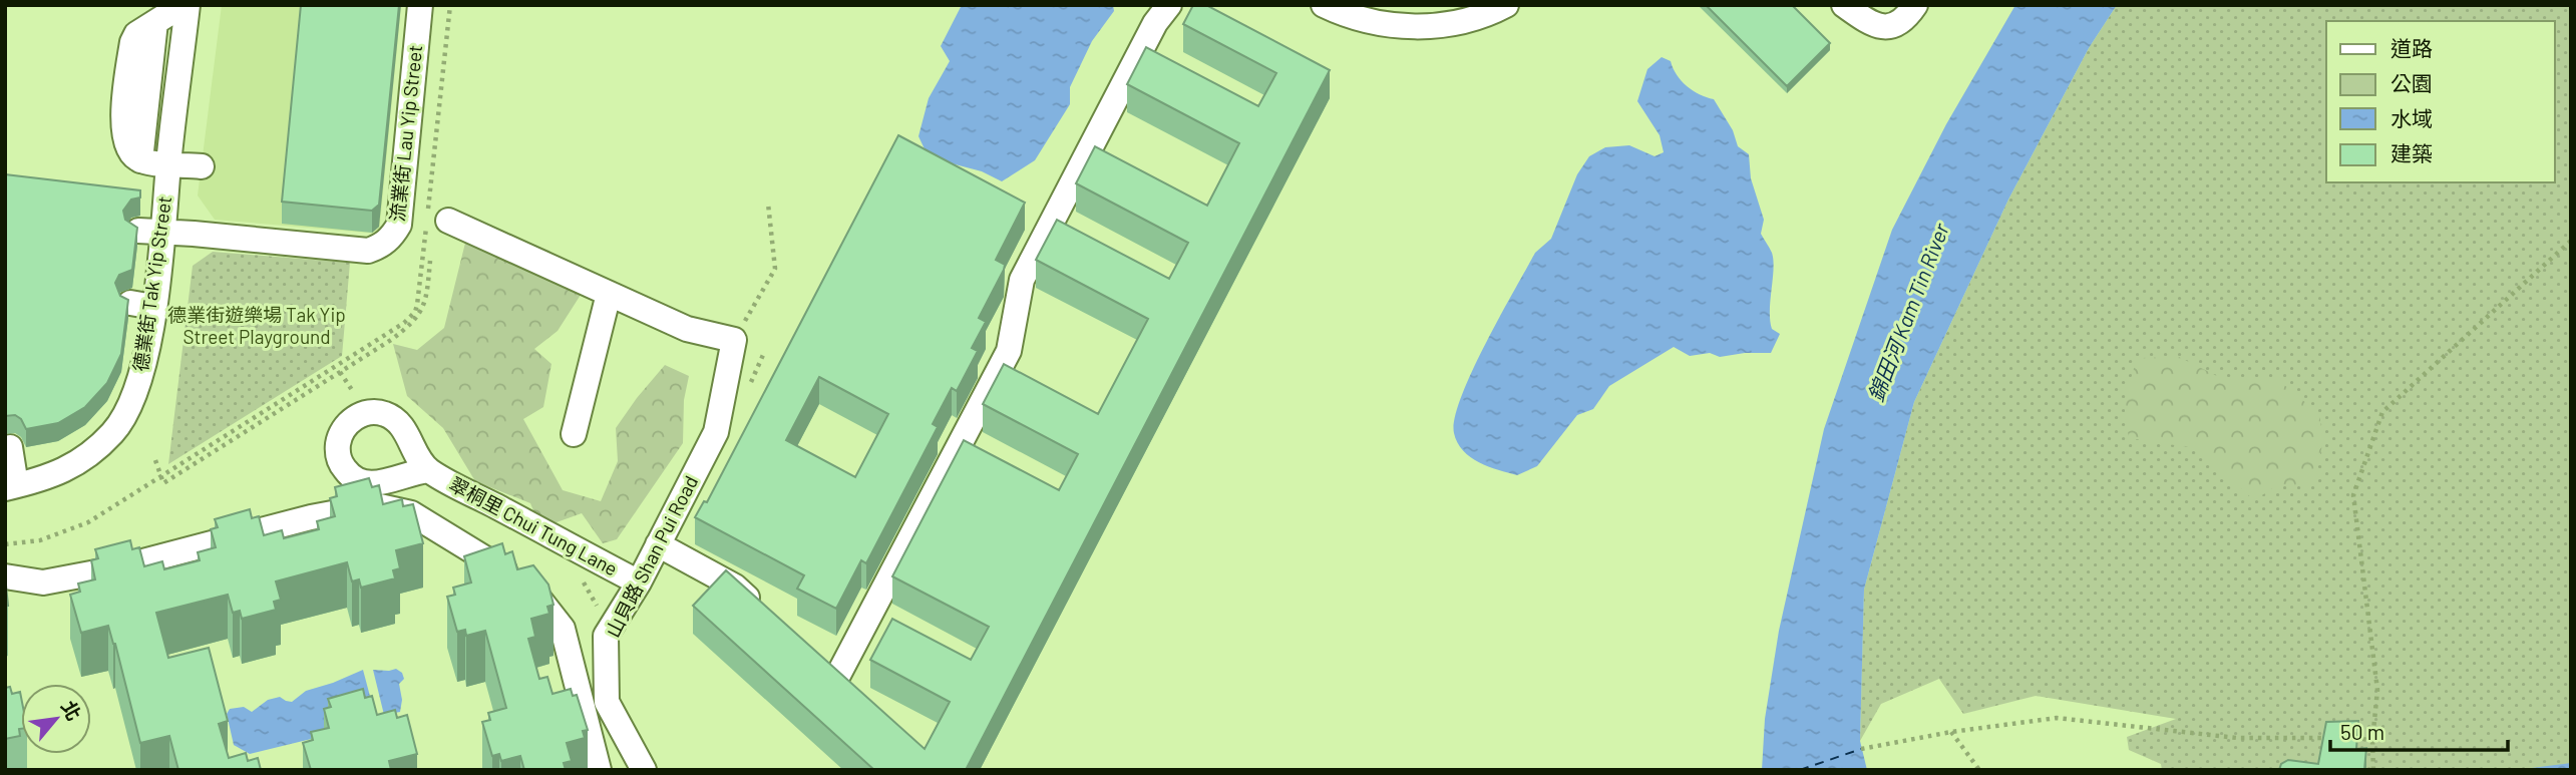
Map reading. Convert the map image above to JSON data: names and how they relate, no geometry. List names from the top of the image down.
{
  "streets": {
    "street": [
      "流業街 Lau Yip Street",
      "德業街 Tak Yip Street",
      "翠桐里 Chui Tung Lane",
      "山貝路 Shan Pui Road"
    ]
  },
  "crossings": [
    ["流業街 Lau Yip Street", "德業街 Tak Yip Street"],
    ["翠桐里 Chui Tung Lane", "山貝路 Shan Pui Road"]
  ],
  "water": ["錦田河 Kam Tin River"],
  "parks": ["德業街遊樂場 Tak Yip Street Playground"],
  "legend": [
    "道路",
    "公園",
    "水域",
    "建築"
  ],
  "scale_bar": "50 m",
  "north": "top right"
}
